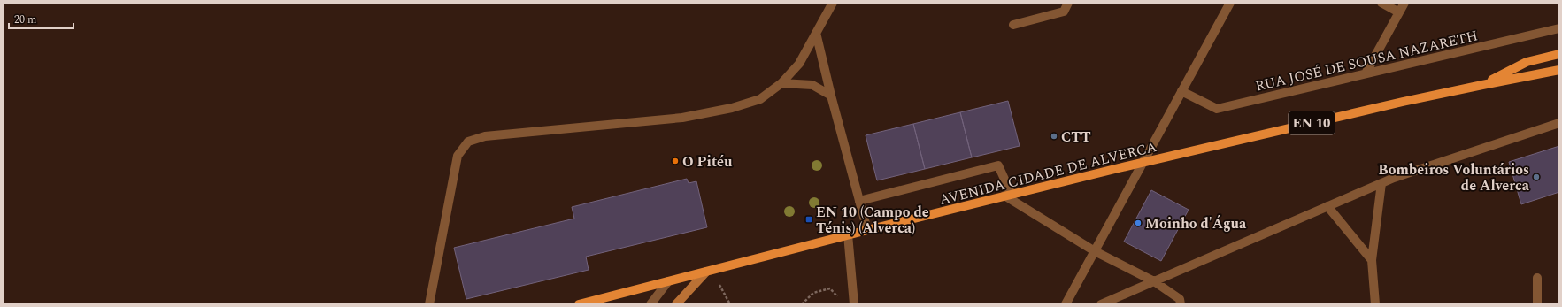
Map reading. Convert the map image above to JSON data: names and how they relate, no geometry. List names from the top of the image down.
{
  "streets": {
    "main road": ["EN 10", "AVENIDA CIDADE DE ALVERCA"],
    "street": ["RUA JOSÉ DE SOUSA NAZARETH"]
  },
  "places": {
    "other": [
      "CTT",
      "O Pitéu",
      "Bombeiros Voluntários de Alverca",
      "Moinho d'Água"
    ],
    "transit": ["EN 10 (Campo de Ténis) (Alverca)"]
  },
  "scale_bar": "20 m"
}
